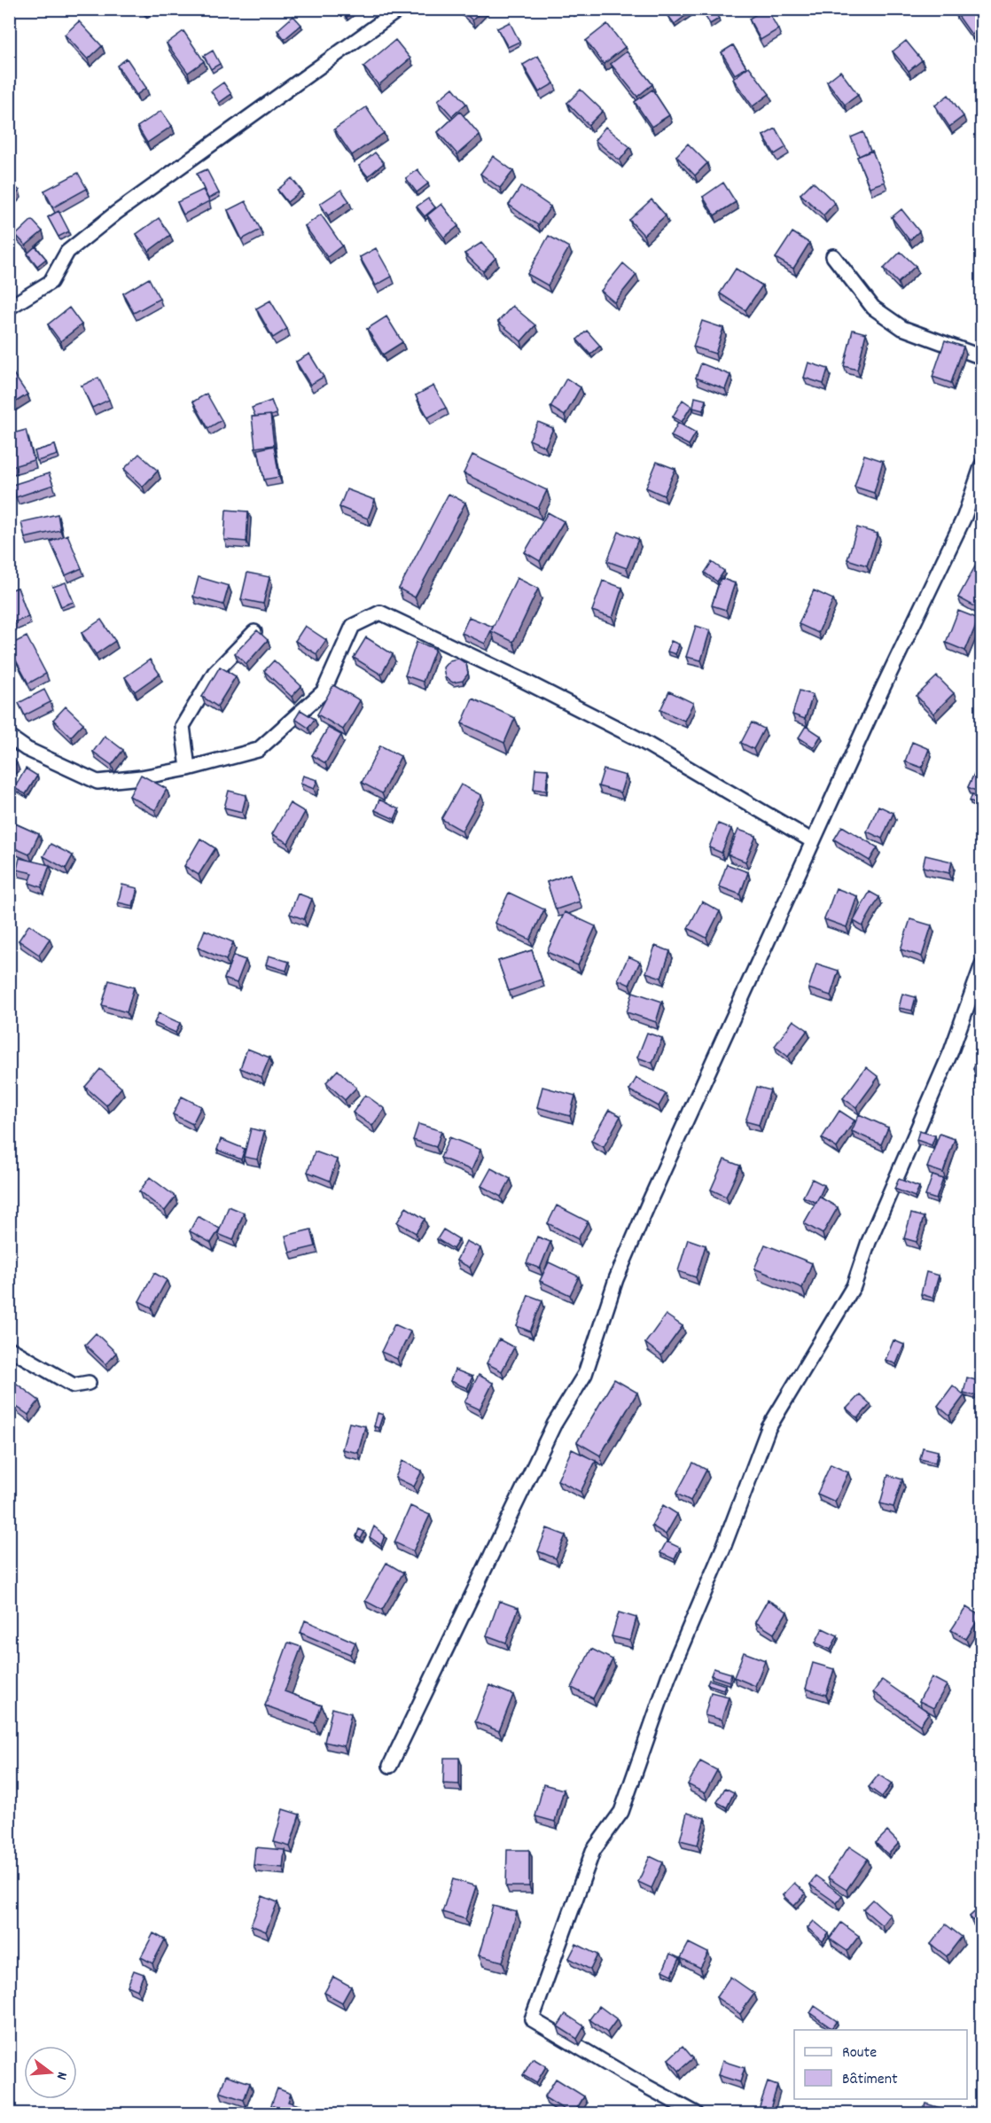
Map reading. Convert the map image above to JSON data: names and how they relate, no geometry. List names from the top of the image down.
{
  "legend": ["Route", "Bâtiment"],
  "north": "right"
}
